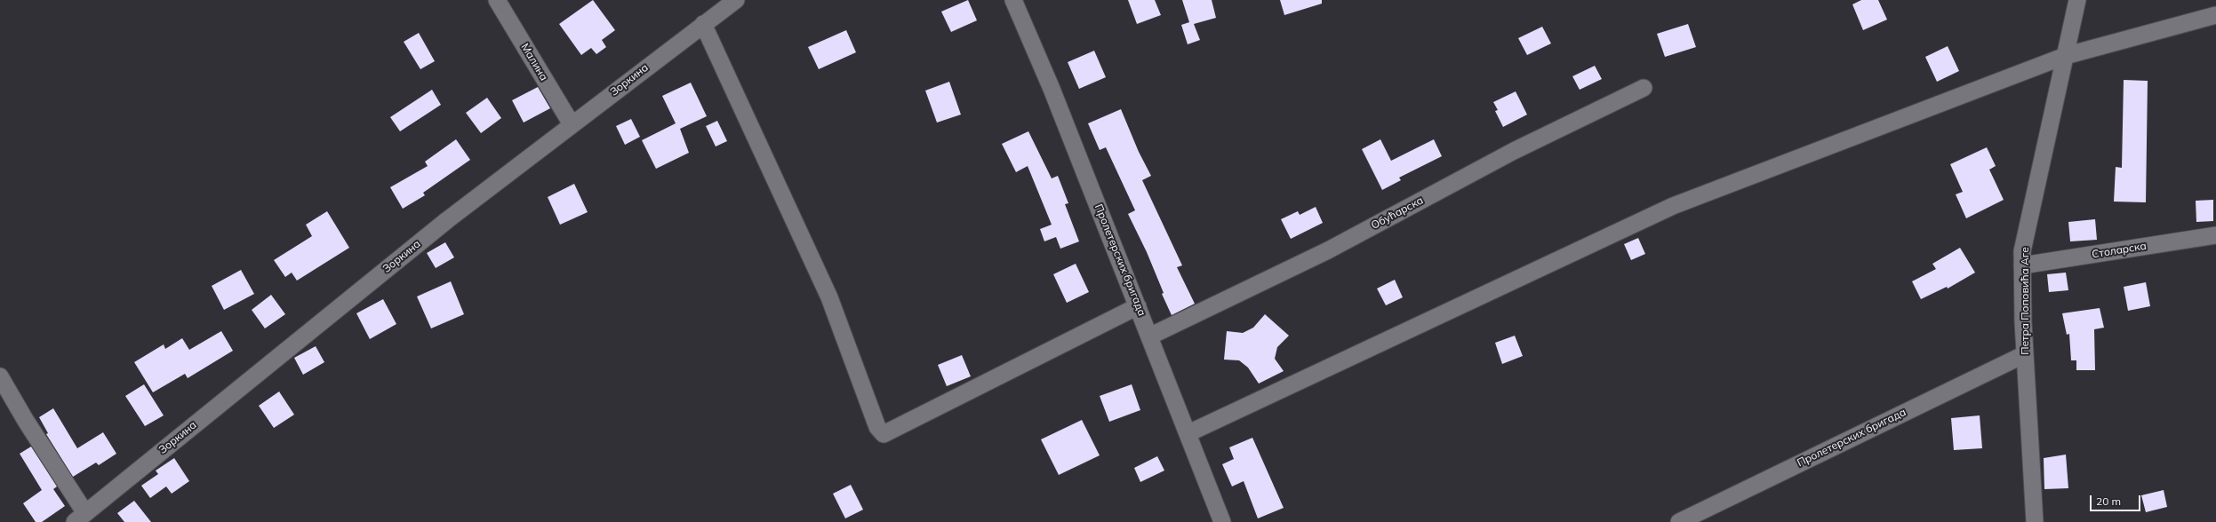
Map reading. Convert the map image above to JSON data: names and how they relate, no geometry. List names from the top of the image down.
{
  "streets": {
    "street": [
      "Малина",
      "Зоркина",
      "Обућарска",
      "Столарска",
      "Пролетерских бригада",
      "Петра Поповића Аге"
    ]
  },
  "crossings": [
    ["Малина", "Зоркина"],
    ["Обућарска", "Пролетерских бригада"],
    ["Столарска", "Петра Поповића Аге"],
    ["Пролетерских бригада", "Петра Поповића Аге"]
  ],
  "scale_bar": "20 m"
}
